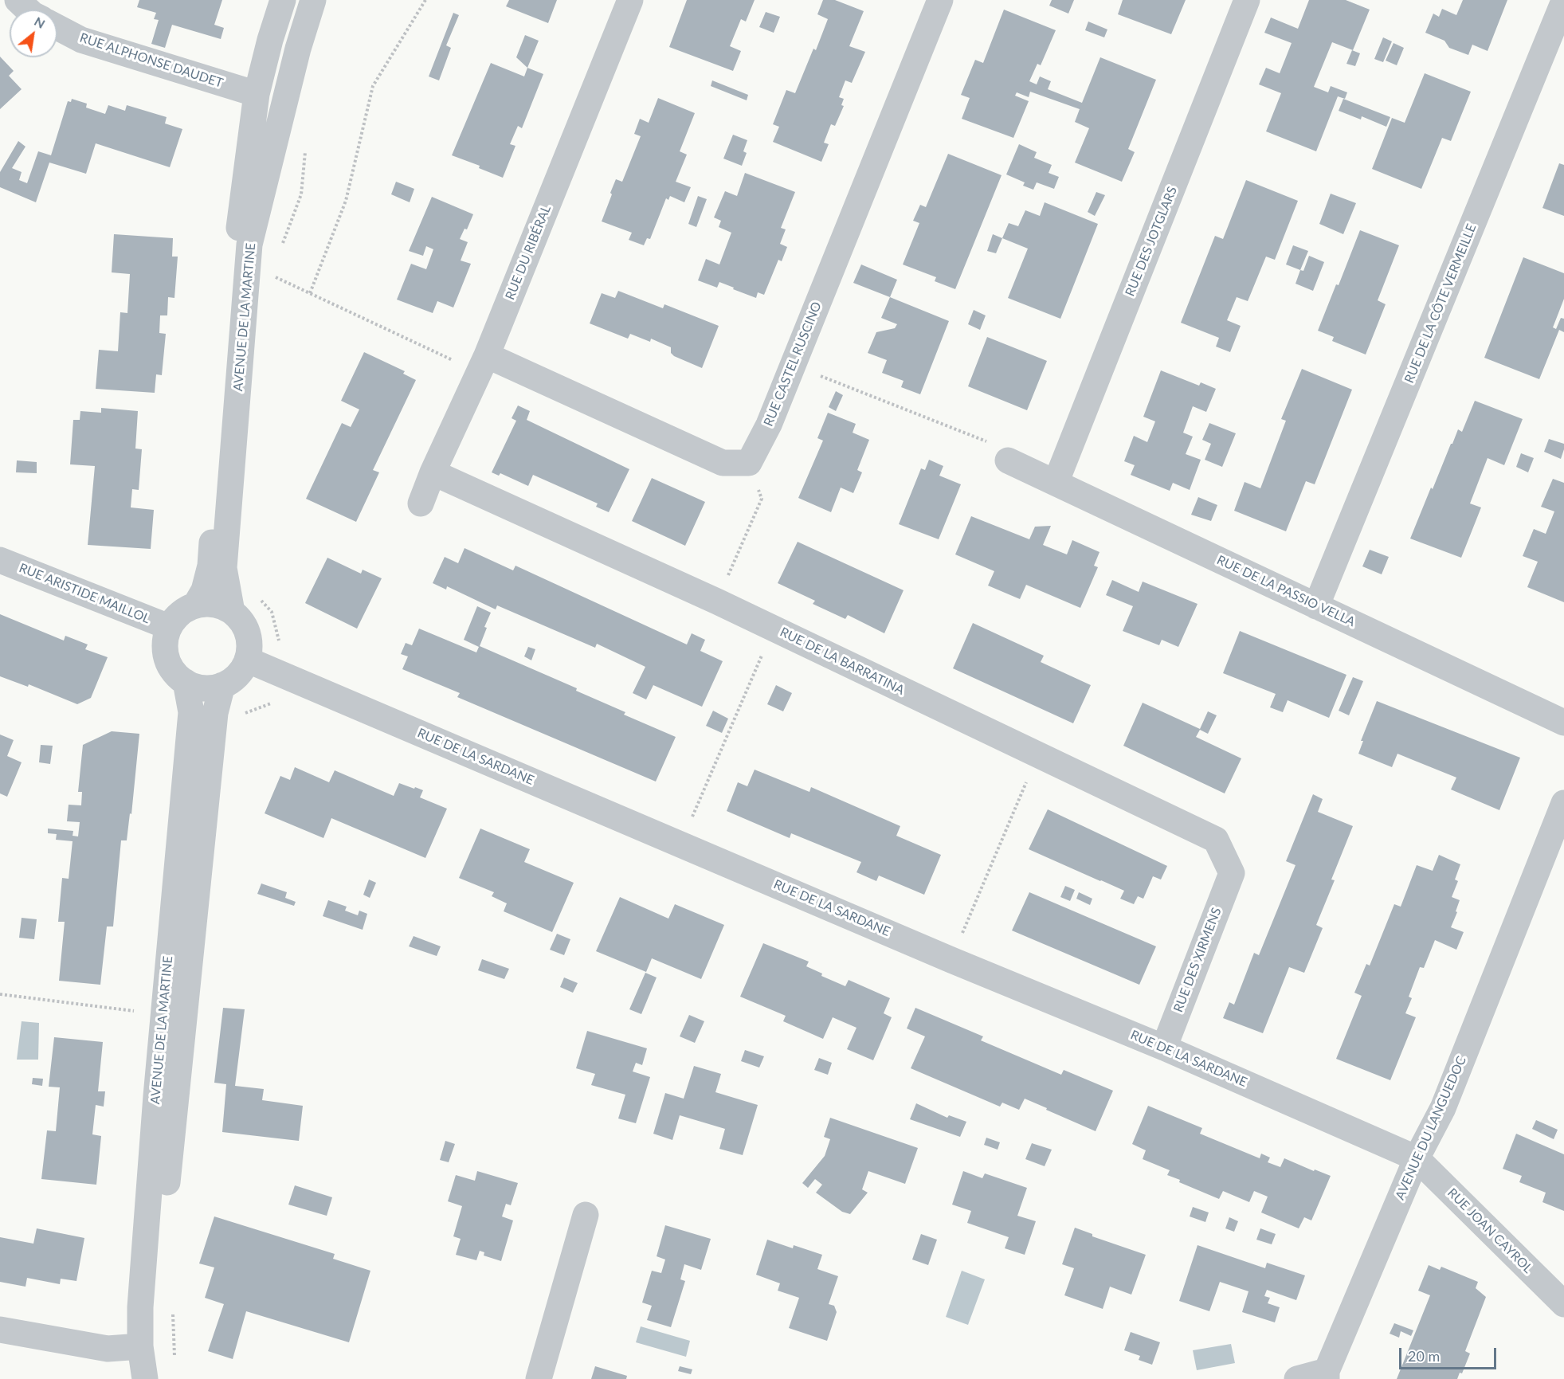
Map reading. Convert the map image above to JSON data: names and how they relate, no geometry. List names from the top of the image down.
{
  "streets": {
    "street": [
      "RUE ALPHONSE DAUDET",
      "RUE DES JOTGLARS",
      "RUE DU RIBÉRAL",
      "RUE DE LA CÔTE VERMEILLE",
      "AVENUE DE LA MARTINE",
      "RUE CASTEL RUSCINO",
      "RUE DE LA PASSIO VELLA",
      "RUE ARISTIDE MAILLOL",
      "RUE DE LA BARRATINA",
      "RUE DE LA SARDANE",
      "RUE DES XIRMENS",
      "AVENUE DU LANGUEDOC",
      "RUE JOAN CAYROL"
    ]
  },
  "crossings": [
    ["RUE ALPHONSE DAUDET", "AVENUE DE LA MARTINE"],
    ["RUE DES JOTGLARS", "RUE DE LA PASSIO VELLA"],
    ["RUE DU RIBÉRAL", "RUE DE LA BARRATINA"],
    ["RUE DE LA CÔTE VERMEILLE", "RUE DE LA PASSIO VELLA"],
    ["AVENUE DE LA MARTINE", "RUE ARISTIDE MAILLOL"],
    ["AVENUE DE LA MARTINE", "RUE DE LA SARDANE"],
    ["RUE ARISTIDE MAILLOL", "RUE DE LA SARDANE"],
    ["RUE DE LA BARRATINA", "RUE DES XIRMENS"],
    ["RUE DE LA SARDANE", "RUE DES XIRMENS"],
    ["RUE DE LA SARDANE", "AVENUE DU LANGUEDOC"],
    ["RUE DE LA SARDANE", "RUE JOAN CAYROL"],
    ["AVENUE DU LANGUEDOC", "RUE JOAN CAYROL"]
  ],
  "scale_bar": "20 m",
  "north": "top right"
}
